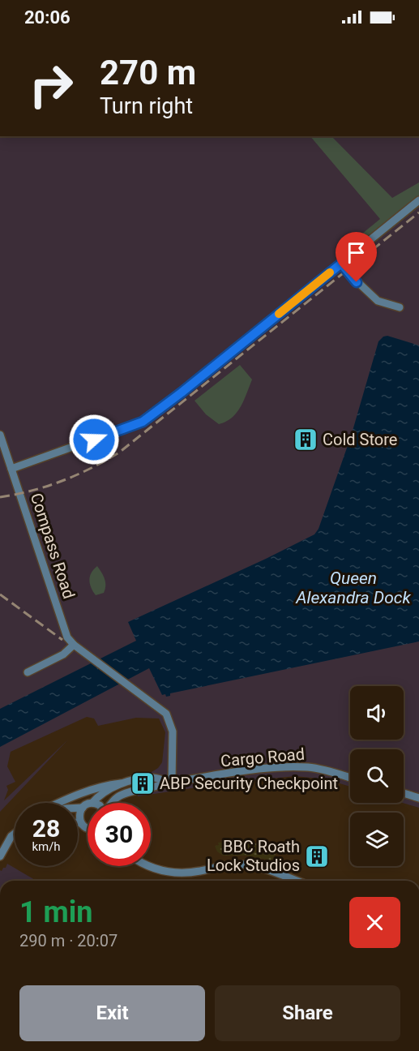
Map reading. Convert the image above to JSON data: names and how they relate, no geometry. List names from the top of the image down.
{
  "streets": {
    "street": ["Compass Road", "Cargo Road"]
  },
  "crossings": [
    ["Compass Road", "Cargo Road"]
  ],
  "water": ["Queen Alexandra Dock"],
  "places": {
    "building": ["Cold Store", "ABP Security Checkpoint", "BBC Roath Lock Studios"]
  },
  "page": {
    "status": "20:06",
    "turn": ["270 m", "Turn right"],
    "speed": "28 km/h",
    "limit": "30",
    "heading": ["1 min", "290 m · 20:07"],
    "buttons": ["Exit", "Share"]
  }
}
